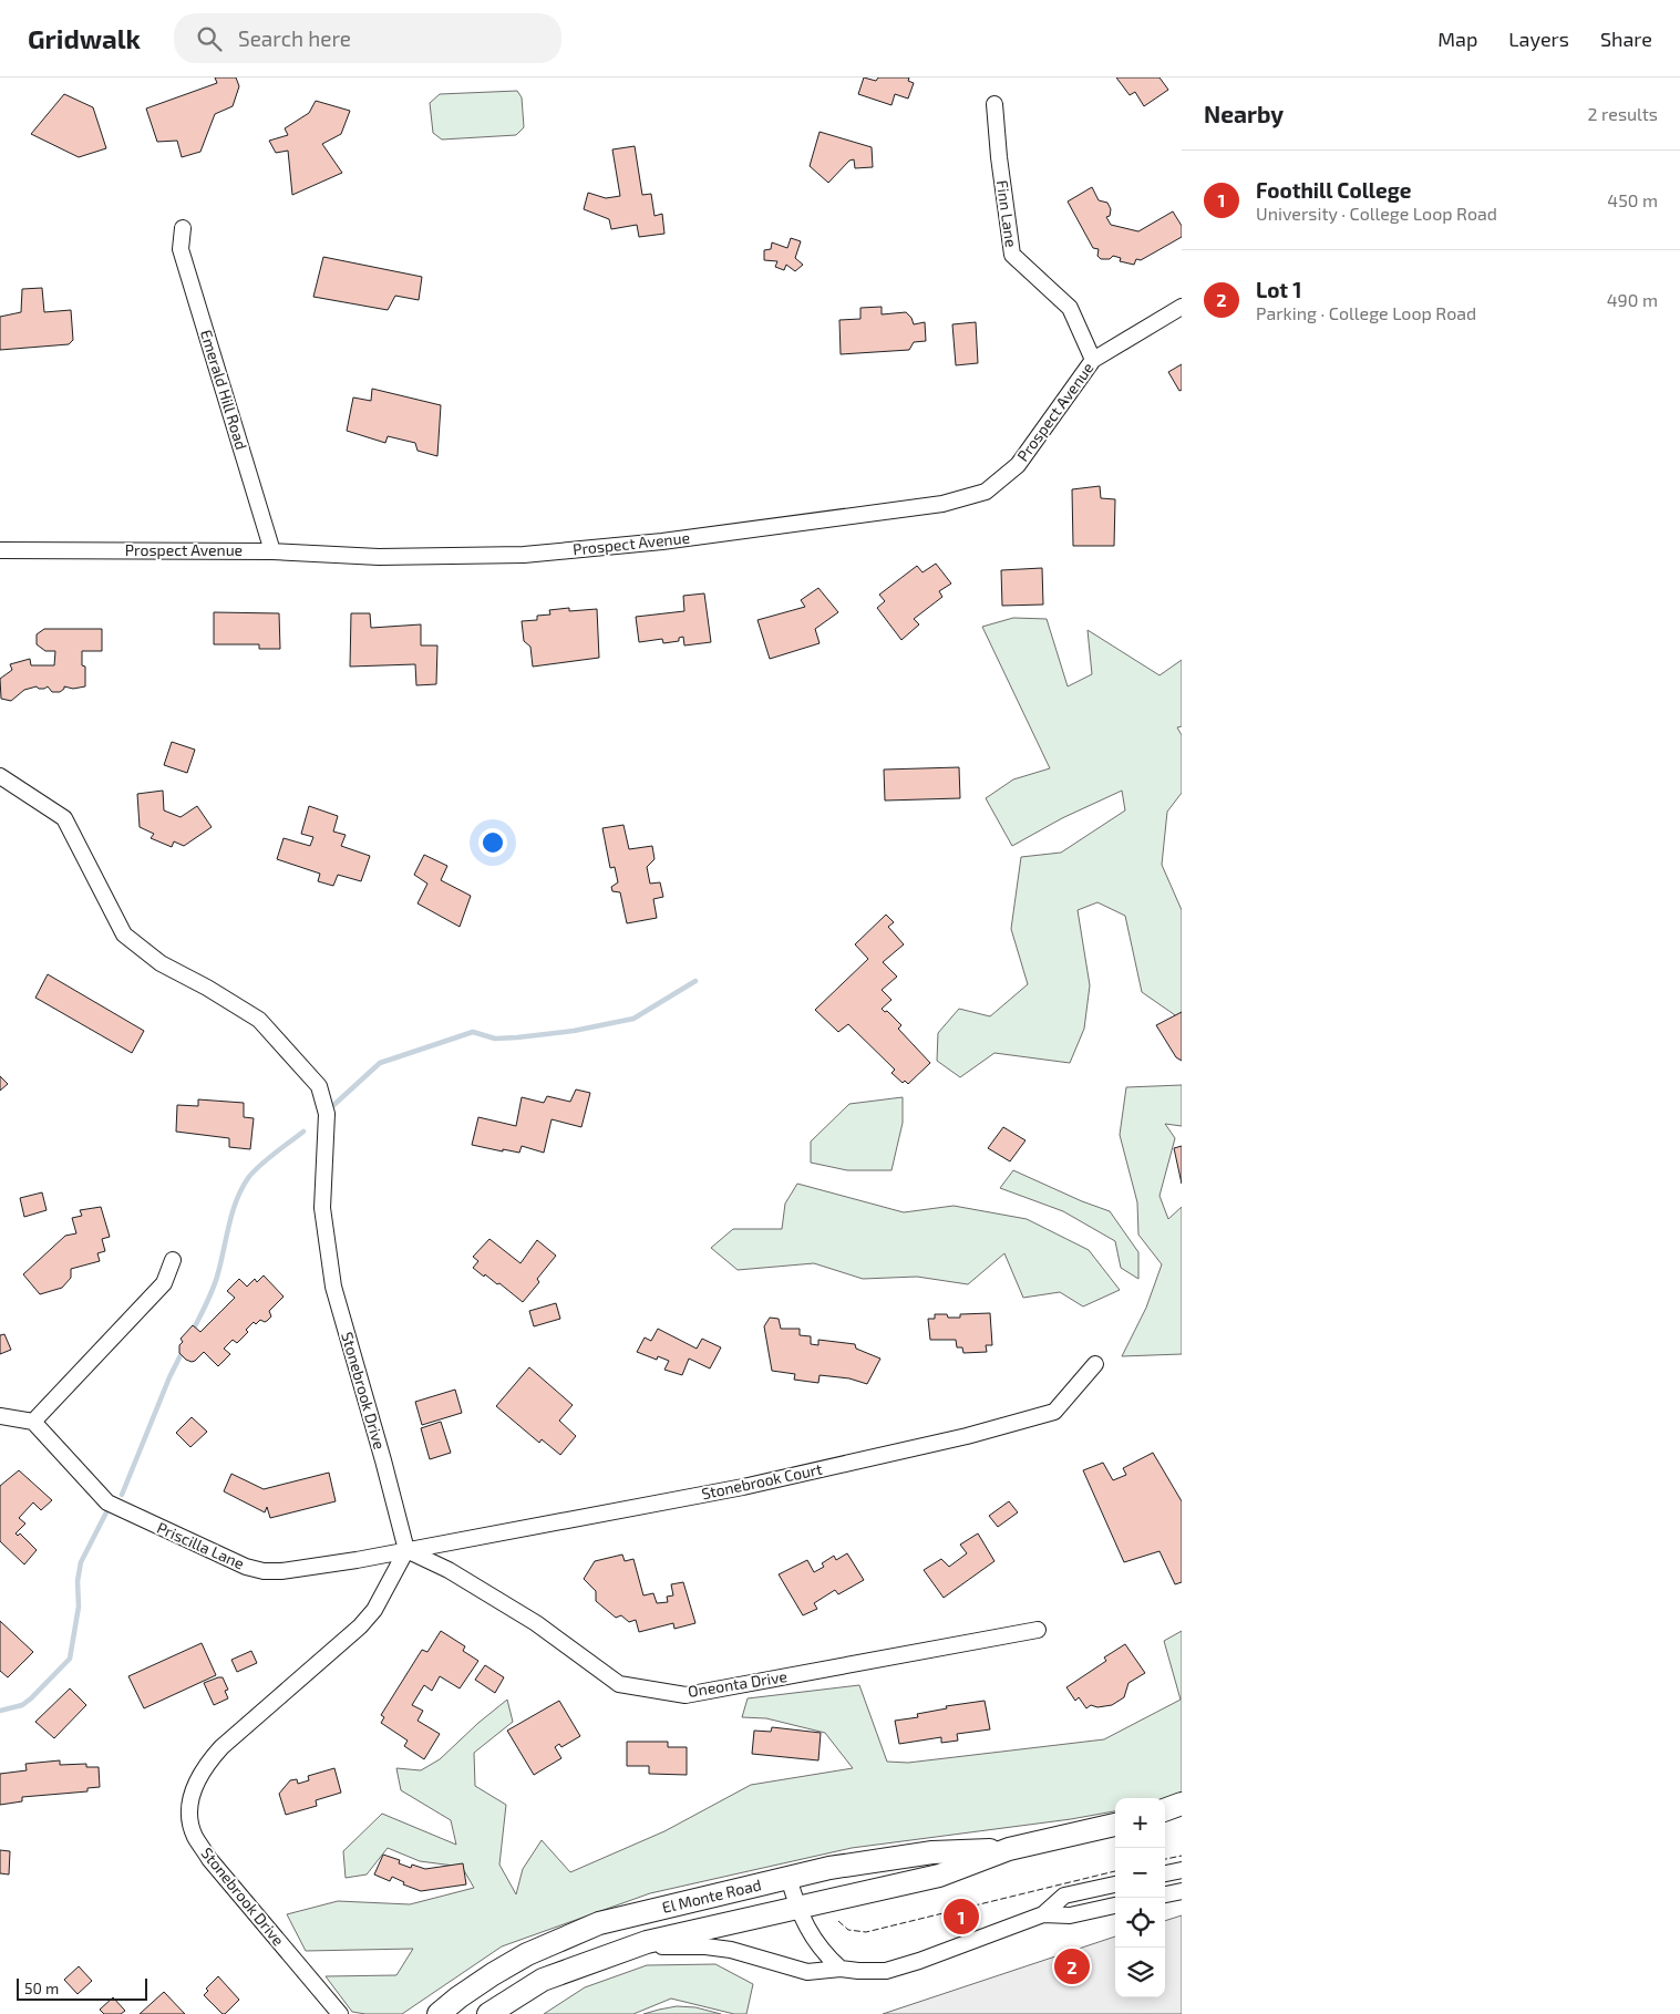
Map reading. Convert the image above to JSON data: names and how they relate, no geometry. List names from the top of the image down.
{
  "streets": {
    "street": [
      "Finn Lane",
      "Emerald Hill Road",
      "Prospect Avenue",
      "Stonebrook Drive",
      "Stonebrook Court",
      "Priscilla Lane",
      "Oneonta Drive",
      "El Monte Road"
    ]
  },
  "crossings": [
    ["Finn Lane", "Prospect Avenue"],
    ["Emerald Hill Road", "Prospect Avenue"],
    ["Stonebrook Drive", "Stonebrook Court"],
    ["Stonebrook Drive", "Priscilla Lane"],
    ["Stonebrook Drive", "Oneonta Drive"],
    ["Stonebrook Court", "Priscilla Lane"],
    ["Stonebrook Court", "Oneonta Drive"],
    ["Priscilla Lane", "Oneonta Drive"]
  ],
  "scale_bar": "50 m",
  "page": {
    "header": "Gridwalk",
    "search": "Search here",
    "nav": ["Map", "Layers", "Share"],
    "heading": ["Nearby", "2 results"],
    "list": [
      {
        "mark": "1",
        "name": "Foothill College",
        "note": "University · College Loop Road",
        "value": "450 m"
      },
      {
        "mark": "2",
        "name": "Lot 1",
        "note": "Parking · College Loop Road",
        "value": "490 m"
      }
    ],
    "map_buttons": ["+", "−"],
    "pins": ["1", "2"],
    "scale": "50 m"
  }
}
